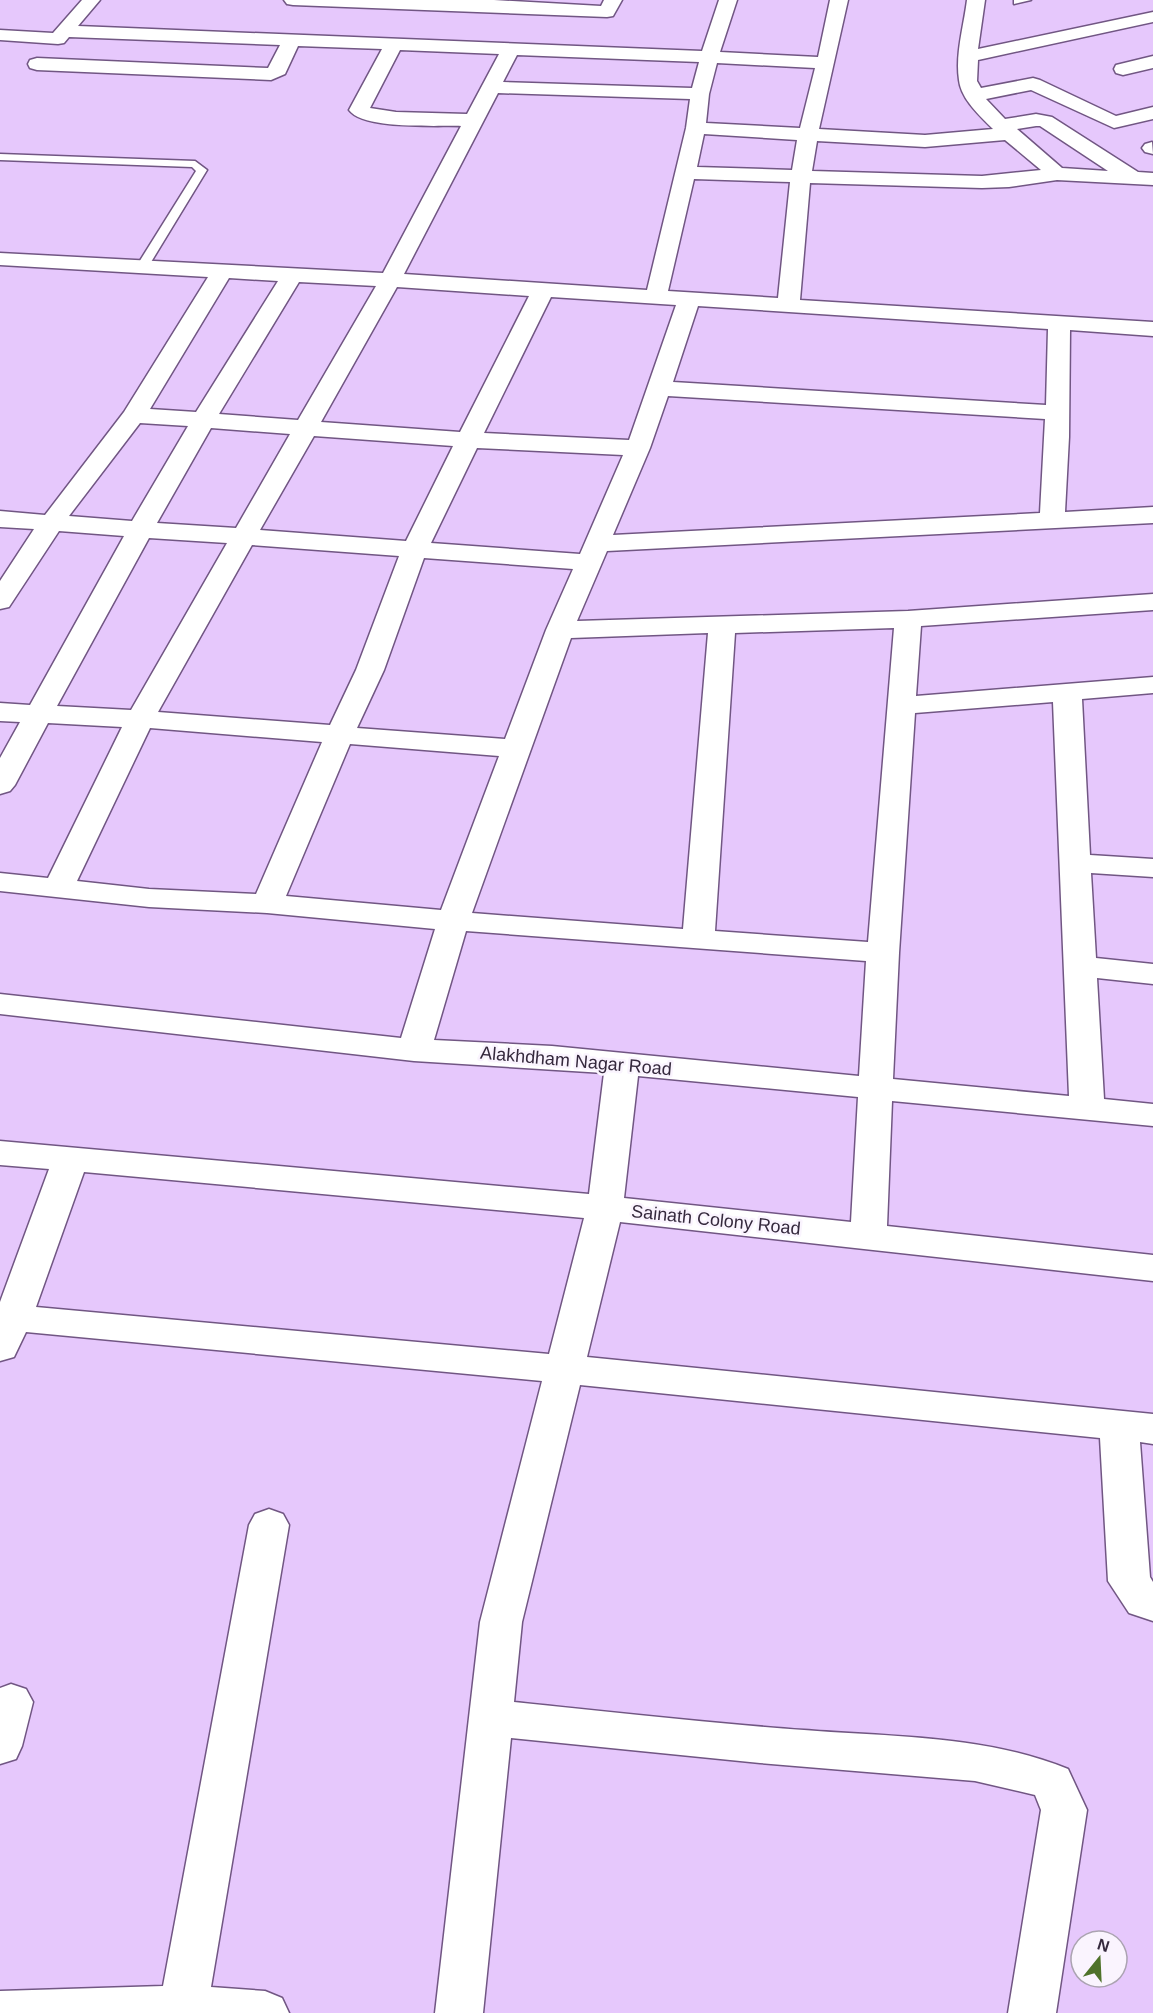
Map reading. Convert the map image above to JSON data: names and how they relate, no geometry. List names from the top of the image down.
{
  "streets": {
    "street": ["Alakhdham Nagar Road", "Sainath Colony Road"]
  },
  "north": "top"
}
